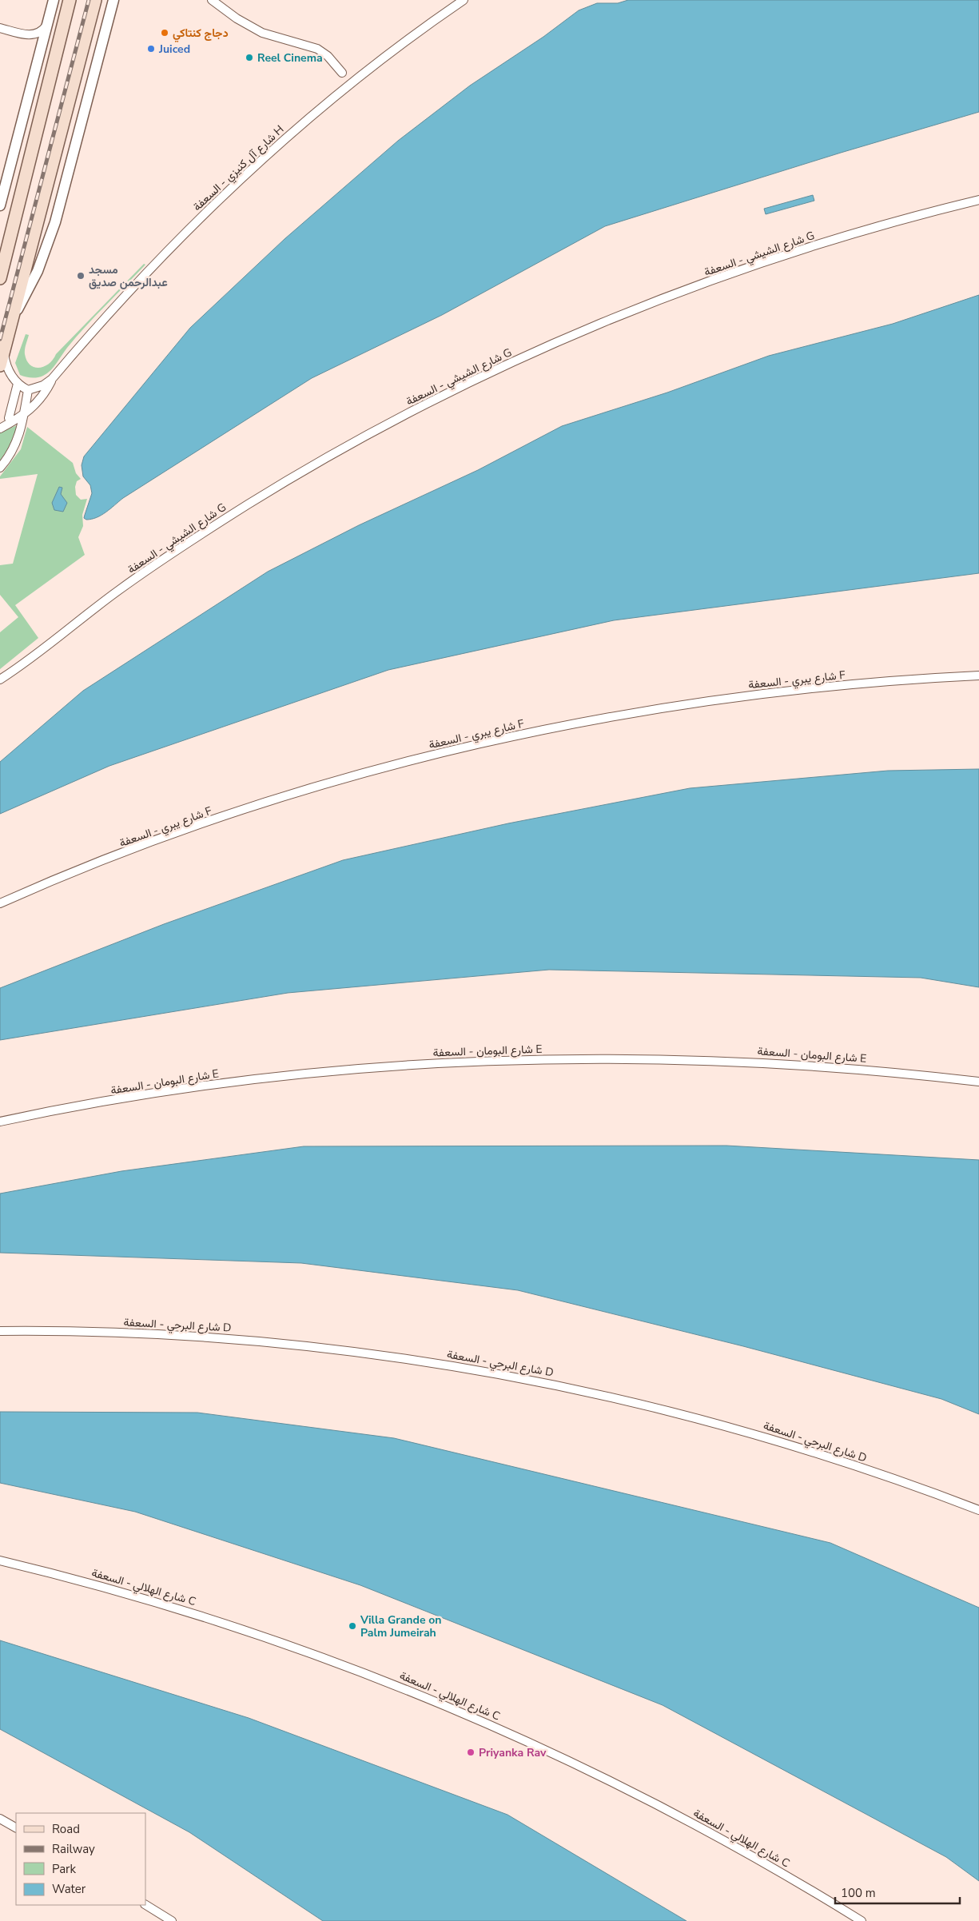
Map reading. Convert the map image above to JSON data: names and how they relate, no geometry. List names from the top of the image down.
{
  "streets": {
    "street": [
      "شارع آل كنيزي - السعفة H",
      "شارع الشيشي - السعفة G",
      "شارع يبري - السعفة F",
      "شارع البومان - السعفة E",
      "شارع البرحي - السعفة D",
      "شارع الهلالي - السعفة C"
    ]
  },
  "places": [
    "دجاج كنتاكي",
    "Juiced",
    "Reel Cinema",
    "مسجد عبدالرحمن صديق",
    "Villa Grande on Palm Jumeirah",
    "Priyanka Rav"
  ],
  "legend": [
    "Road",
    "Railway",
    "Park",
    "Water"
  ],
  "scale_bar": "100 m"
}
